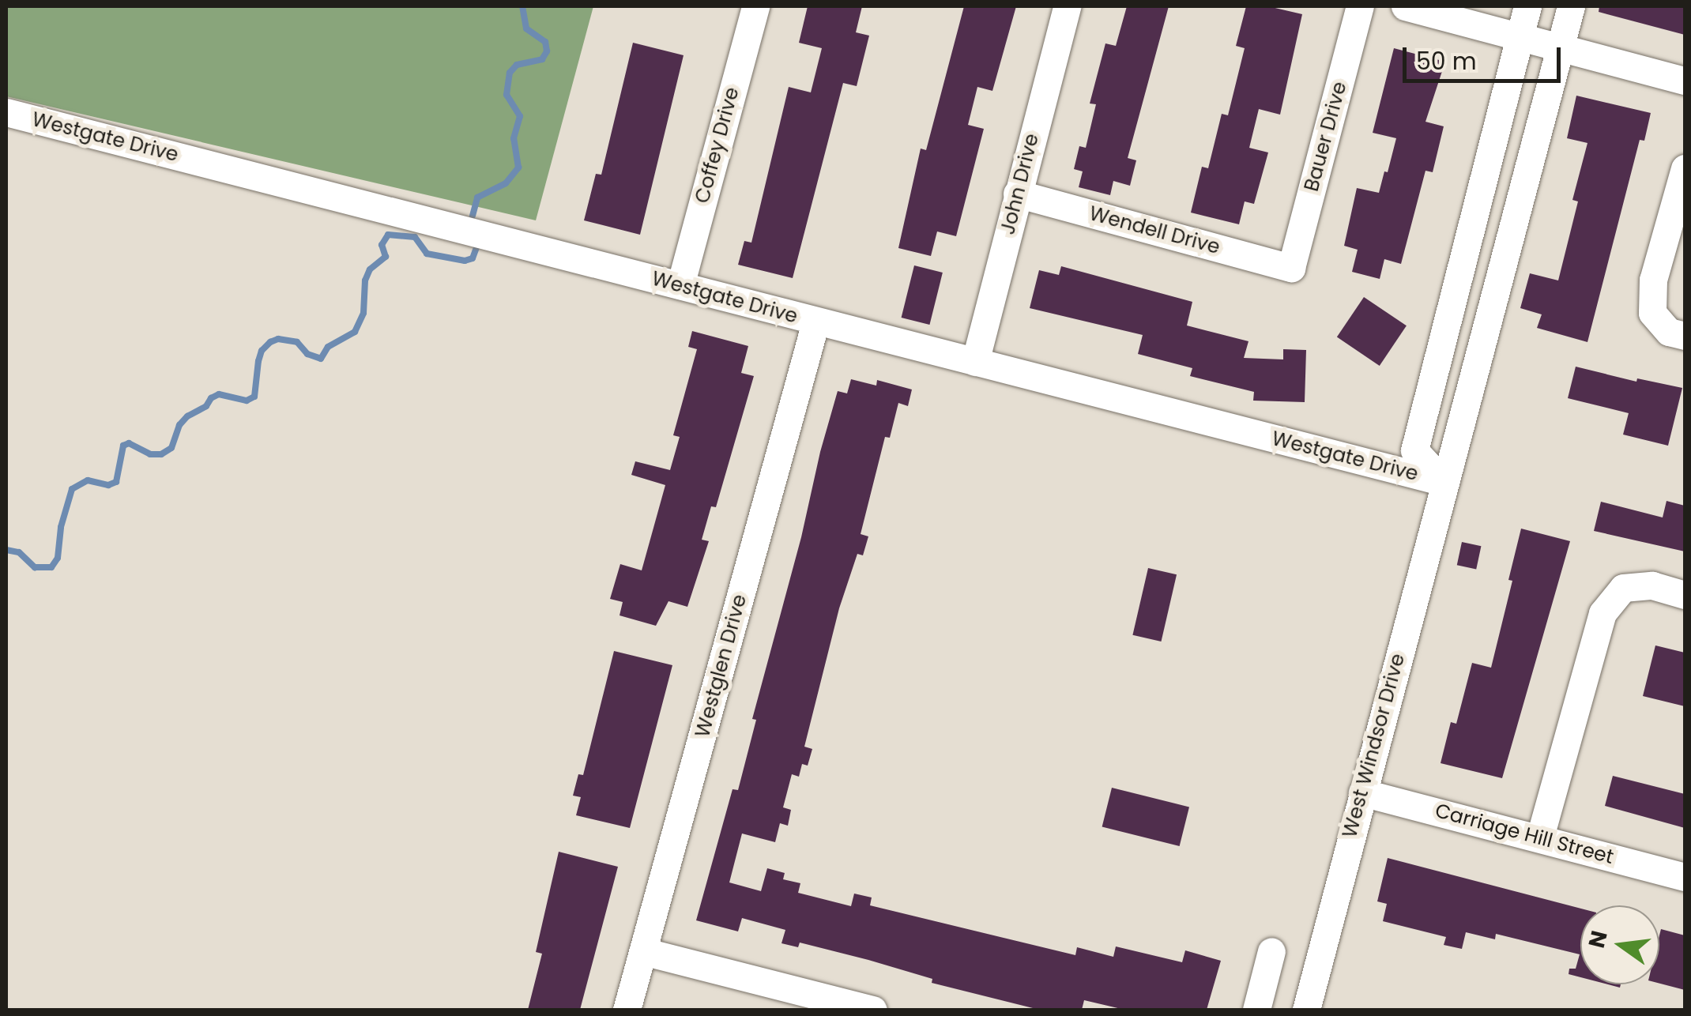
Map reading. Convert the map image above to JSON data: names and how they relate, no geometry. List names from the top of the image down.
{
  "streets": {
    "street": [
      "Bauer Drive",
      "Westgate Drive",
      "Coffey Drive",
      "John Drive",
      "Wendell Drive",
      "Westglen Drive",
      "West Windsor Drive",
      "Carriage Hill Street"
    ]
  },
  "crossings": [
    ["Bauer Drive", "Wendell Drive"],
    ["Westgate Drive", "Coffey Drive"],
    ["Westgate Drive", "John Drive"],
    ["Westgate Drive", "Westglen Drive"],
    ["Westgate Drive", "West Windsor Drive"],
    ["John Drive", "Wendell Drive"],
    ["West Windsor Drive", "Carriage Hill Street"]
  ],
  "scale_bar": "50 m",
  "north": "left"
}
